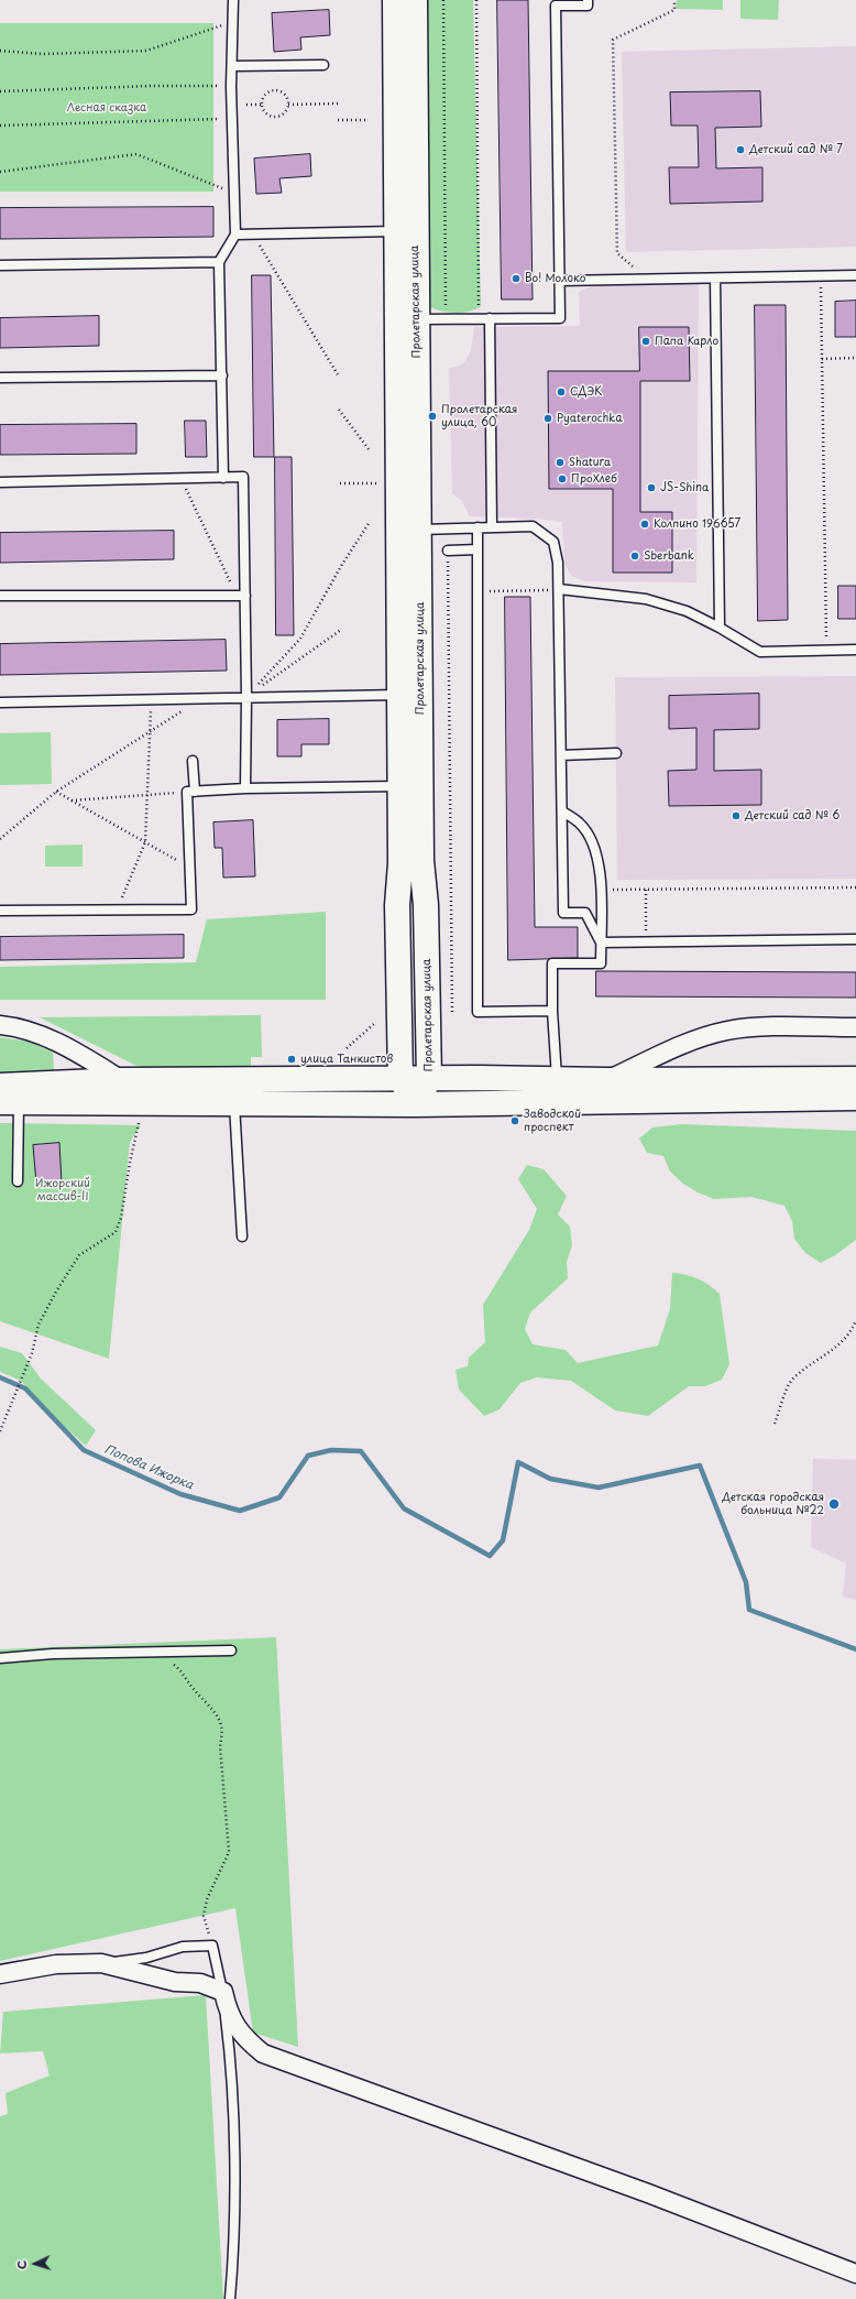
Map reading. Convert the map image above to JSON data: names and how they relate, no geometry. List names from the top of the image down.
{
  "streets": {
    "main road": ["Пролетарская улица"]
  },
  "water": ["Попова Ижорка"],
  "parks": ["Лесная сказка", "Ижорский массив-II"],
  "places": [
    "Детский сад № 7",
    "Во! Молоко",
    "Папа Карло",
    "СДЭК",
    "Пролетарская улица, 60",
    "Pyaterochka",
    "Shatura",
    "ПроХлеб",
    "JS-Shina",
    "Колпино 196657",
    "Sberbank",
    "Детский сад № 6",
    "улица Танкистов",
    "Заводской проспект",
    "Детская городская больница №22"
  ],
  "north": "left"
}
